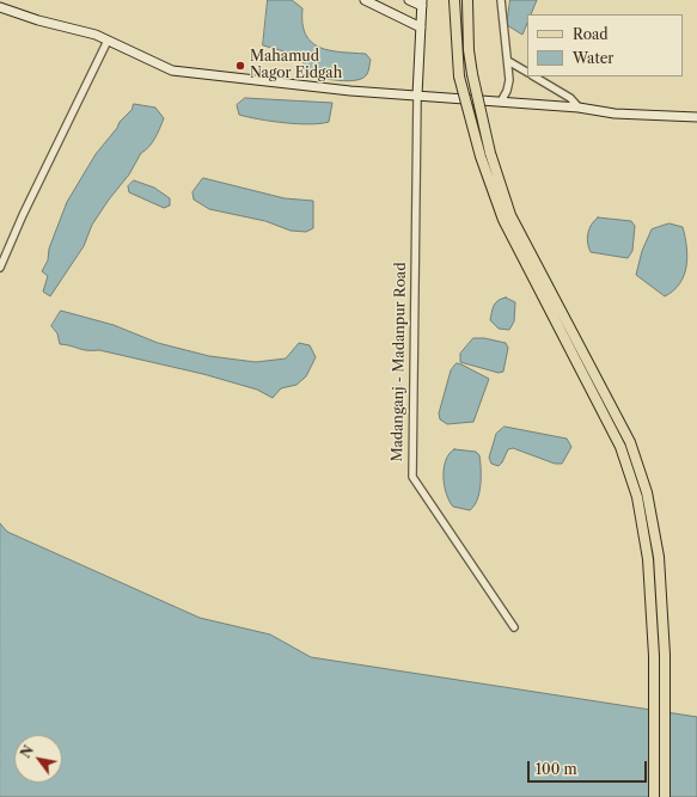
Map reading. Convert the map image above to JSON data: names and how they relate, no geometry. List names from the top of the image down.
{
  "streets": {
    "street": ["Madanganj - Madanpur Road"]
  },
  "places": ["Mahamud Nagor Eidgah"],
  "legend": ["Road", "Water"],
  "scale_bar": "100 m",
  "north": "top left"
}
